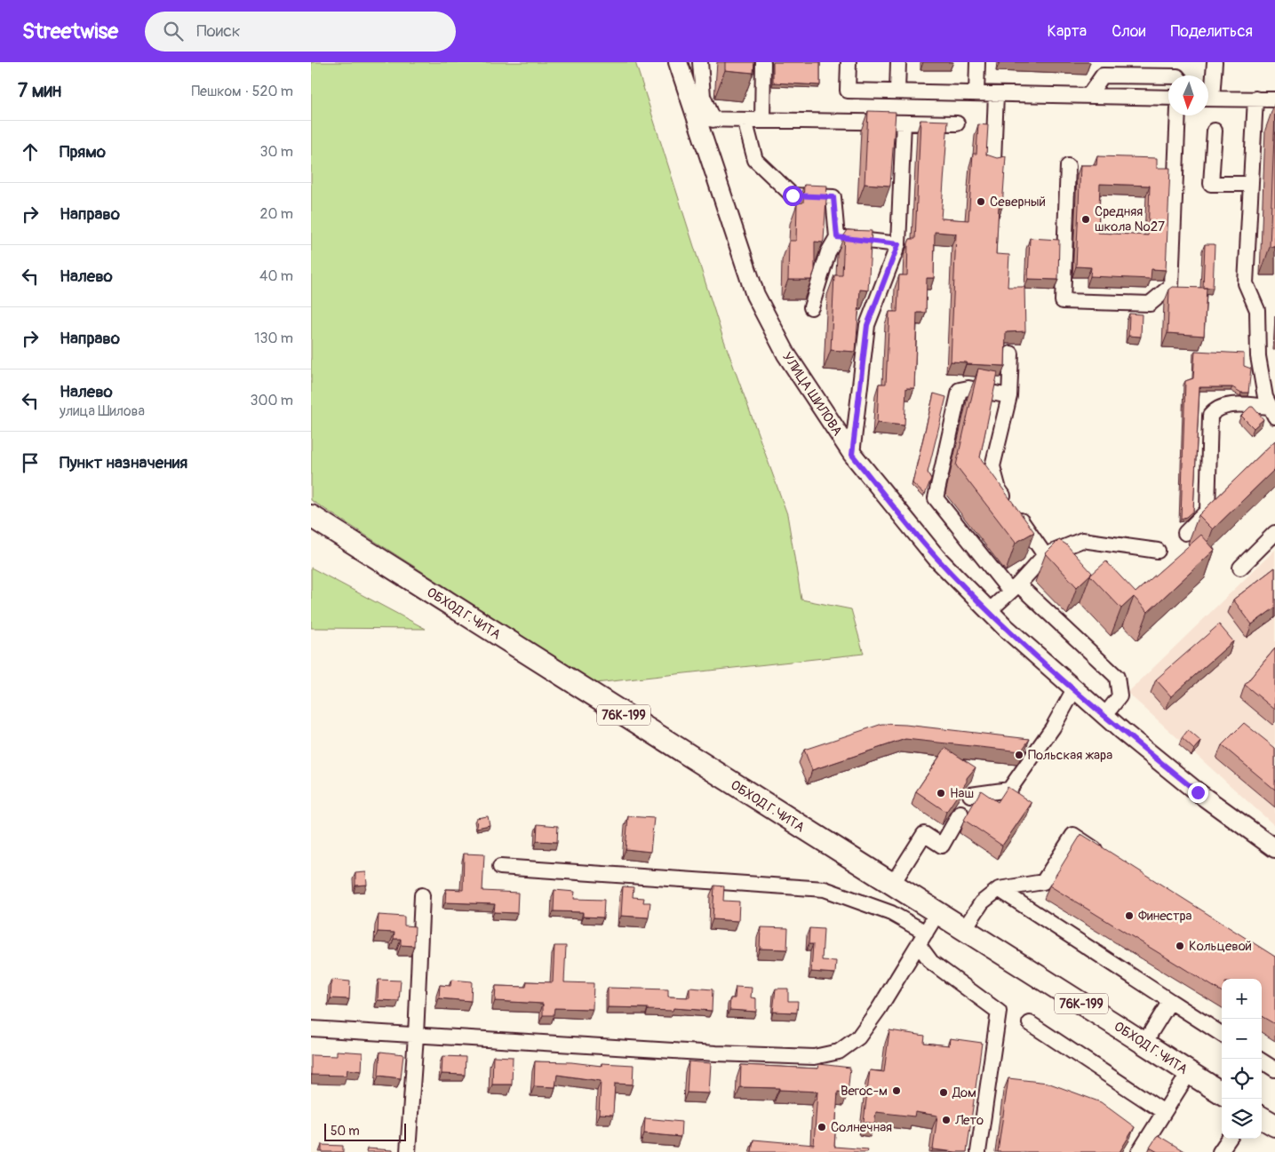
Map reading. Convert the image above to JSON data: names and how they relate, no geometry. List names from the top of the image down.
{
  "streets": {
    "highway": ["ОБХОД Г.ЧИТА", "76К-199"],
    "main road": ["УЛИЦА ШИЛОВА"]
  },
  "places": [
    "Северный",
    "Средняя школа №27",
    "Польская жара",
    "Наш",
    "Финестра",
    "Кольцевой",
    "Вегос-м",
    "Дом",
    "Лето",
    "Солнечная"
  ],
  "scale_bar": "50 m",
  "north": "bottom",
  "page": {
    "header": "Streetwise",
    "search": "Поиск",
    "nav": ["Карта", "Слои", "Поделиться"],
    "heading": ["7 мин", "Пешком · 520 m"],
    "list": [
      ["Прямо", "30 m"],
      ["Направо", "20 m"],
      ["Налево", "40 m"],
      ["Направо", "130 m"],
      ["Налево", "улица Шилова", "300 m"],
      "Пункт назначения"
    ],
    "map_buttons": ["+", "−"],
    "scale": "50 m"
  }
}
